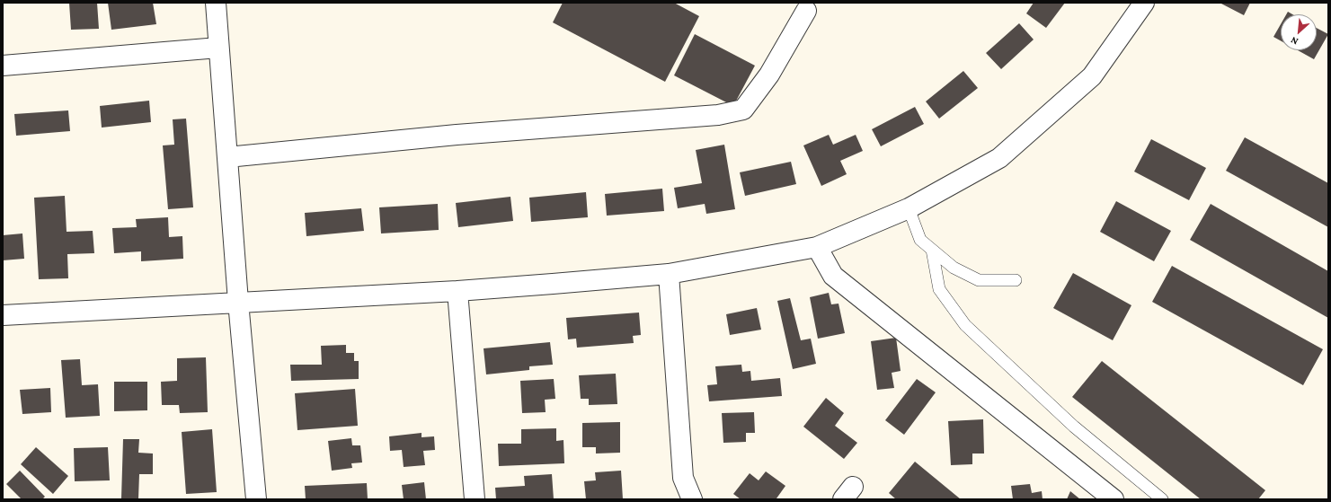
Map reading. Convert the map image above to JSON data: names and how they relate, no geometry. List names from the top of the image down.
{
  "north": "bottom left"
}
